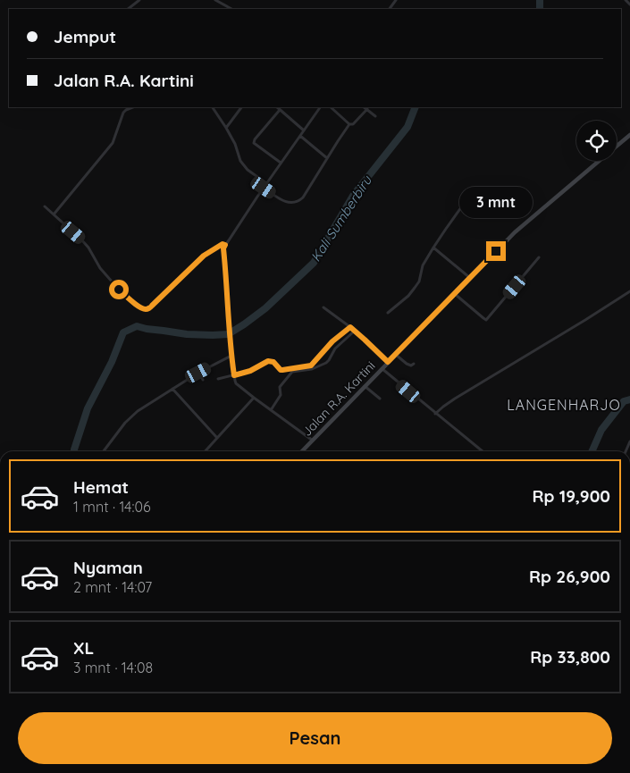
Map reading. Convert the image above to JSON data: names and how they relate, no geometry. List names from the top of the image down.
{
  "streets": {
    "main road": ["Jalan R.A. Kartini"]
  },
  "districts": ["LANGENHARJO"],
  "water": ["Kali Sumberbiru"],
  "page": {
    "banner": ["Jemput", "Jalan R.A. Kartini"],
    "bubble": "3 mnt",
    "list": [
      {
        "name": "Hemat",
        "note": "1 mnt · 14:06",
        "value": "Rp 19,900"
      },
      {
        "name": "Nyaman",
        "note": "2 mnt · 14:07",
        "value": "Rp 26,900"
      },
      {
        "name": "XL",
        "note": "3 mnt · 14:08",
        "value": "Rp 33,800"
      }
    ],
    "buttons": "Pesan"
  }
}
